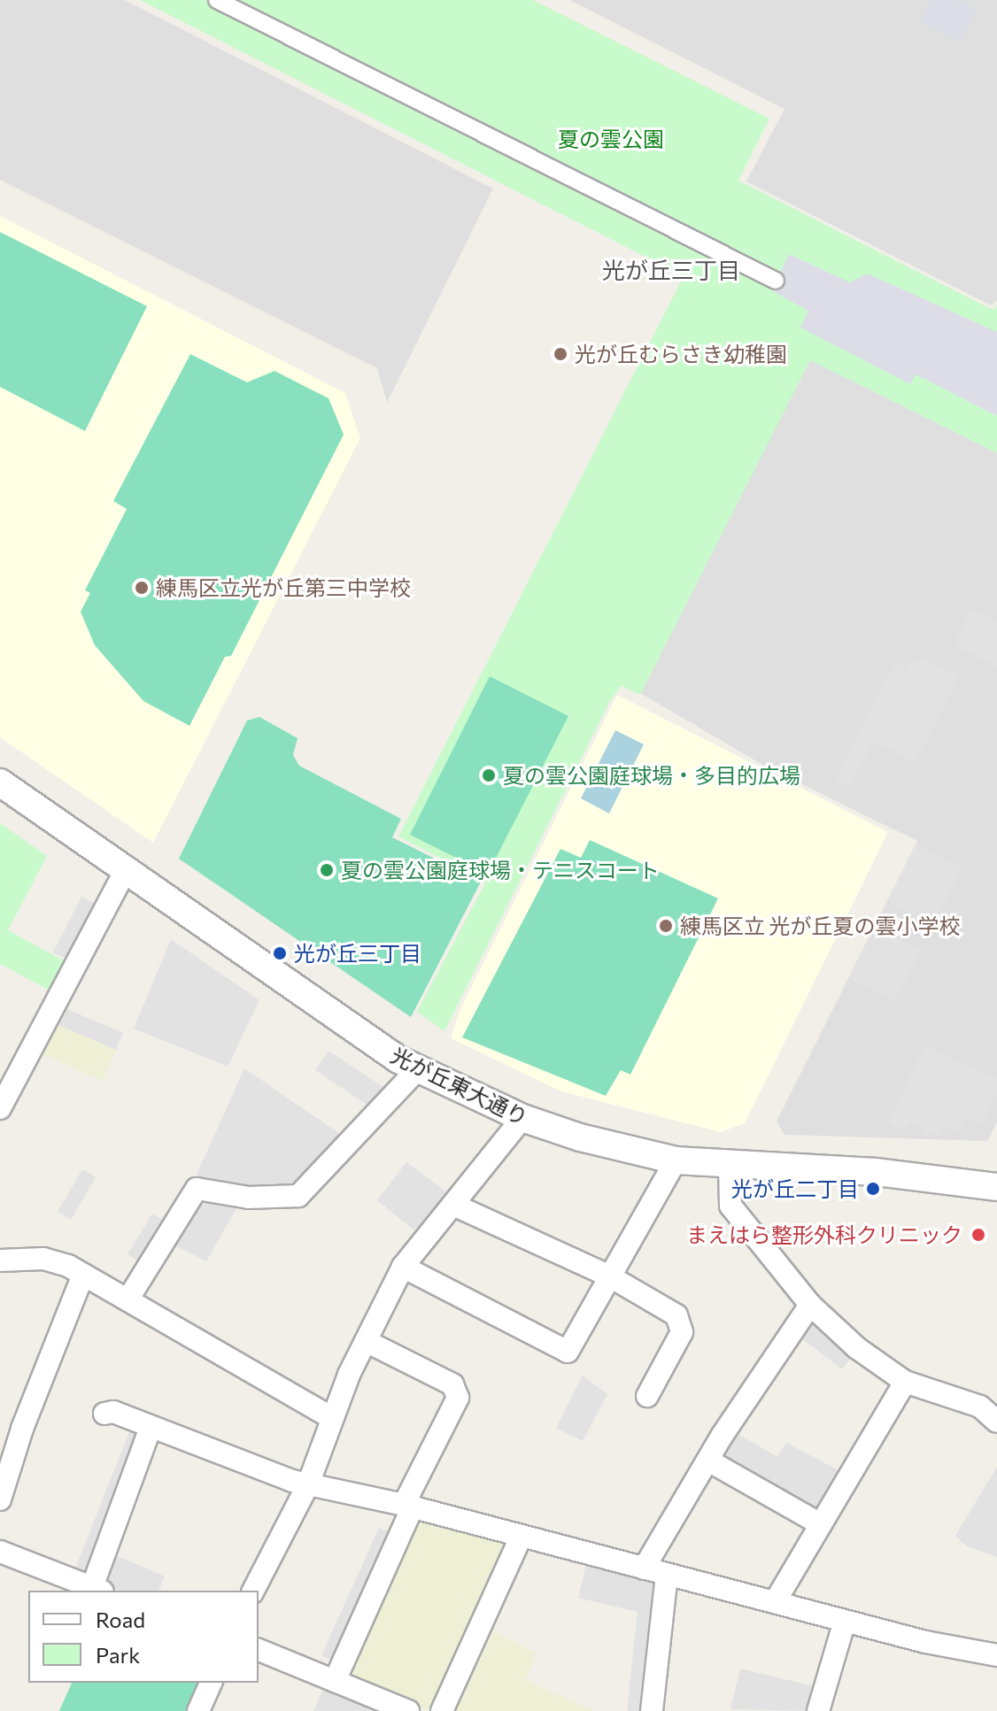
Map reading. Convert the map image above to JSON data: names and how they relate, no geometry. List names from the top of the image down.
{
  "streets": {
    "street": ["光が丘東大通り"]
  },
  "districts": ["光が丘三丁目"],
  "parks": ["夏の雲公園"],
  "places": [
    "光が丘むらさき幼稚園",
    "練馬区立光が丘第三中学校",
    "夏の雲公園庭球場・多目的広場",
    "夏の雲公園庭球場・テニスコート",
    "練馬区立 光が丘夏の雲小学校",
    "光が丘三丁目",
    "光が丘二丁目",
    "まえはら整形外科クリニック"
  ],
  "legend": ["Road", "Park"]
}
